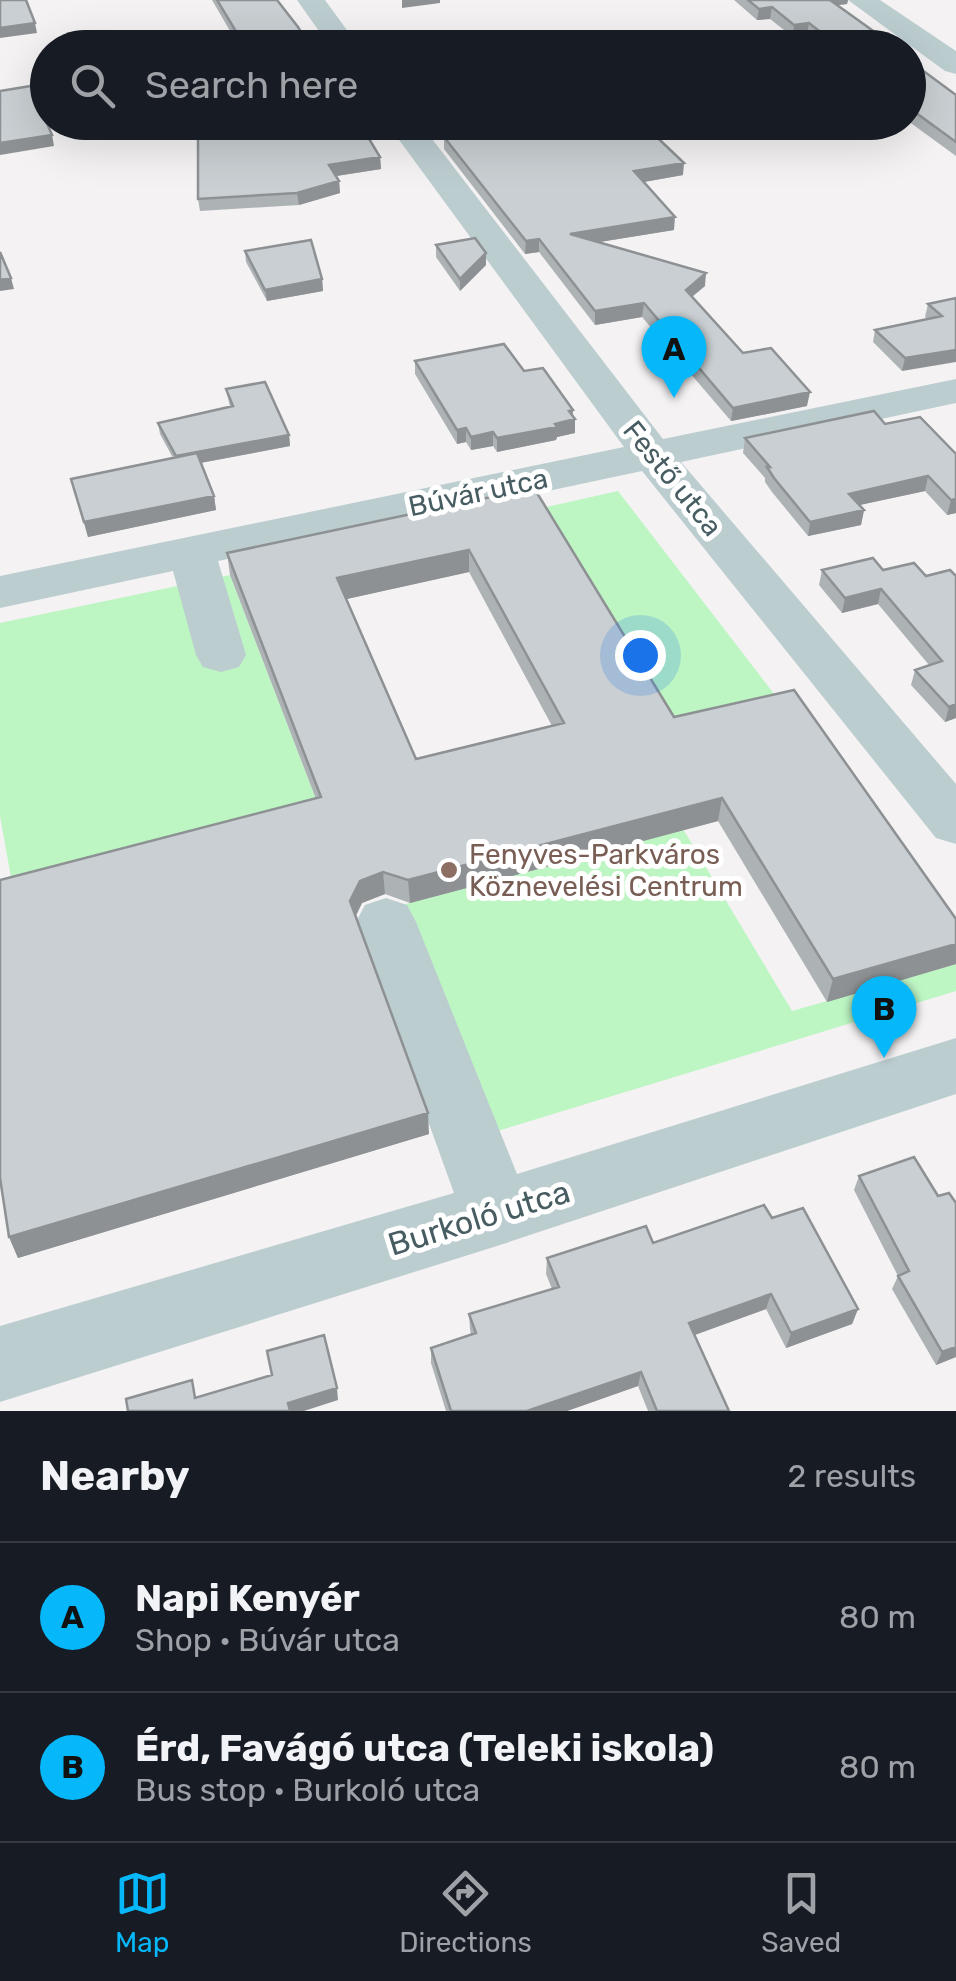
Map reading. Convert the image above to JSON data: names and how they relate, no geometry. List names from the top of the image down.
{
  "streets": {
    "street": ["Festő utca", "Búvár utca", "Burkoló utca"]
  },
  "crossings": [
    ["Festő utca", "Búvár utca"]
  ],
  "places": ["Fenyves-Parkváros Köznevelési Centrum"],
  "page": {
    "search": "Search here",
    "pins": ["A", "B"],
    "heading": ["Nearby", "2 results"],
    "list": [
      {
        "mark": "A",
        "name": "Napi Kenyér",
        "note": "Shop · Búvár utca",
        "value": "80 m"
      },
      {
        "mark": "B",
        "name": "Érd, Favágó utca (Teleki iskola)",
        "note": "Bus stop · Burkoló utca",
        "value": "80 m"
      }
    ],
    "nav": ["Map", "Directions", "Saved"]
  }
}
